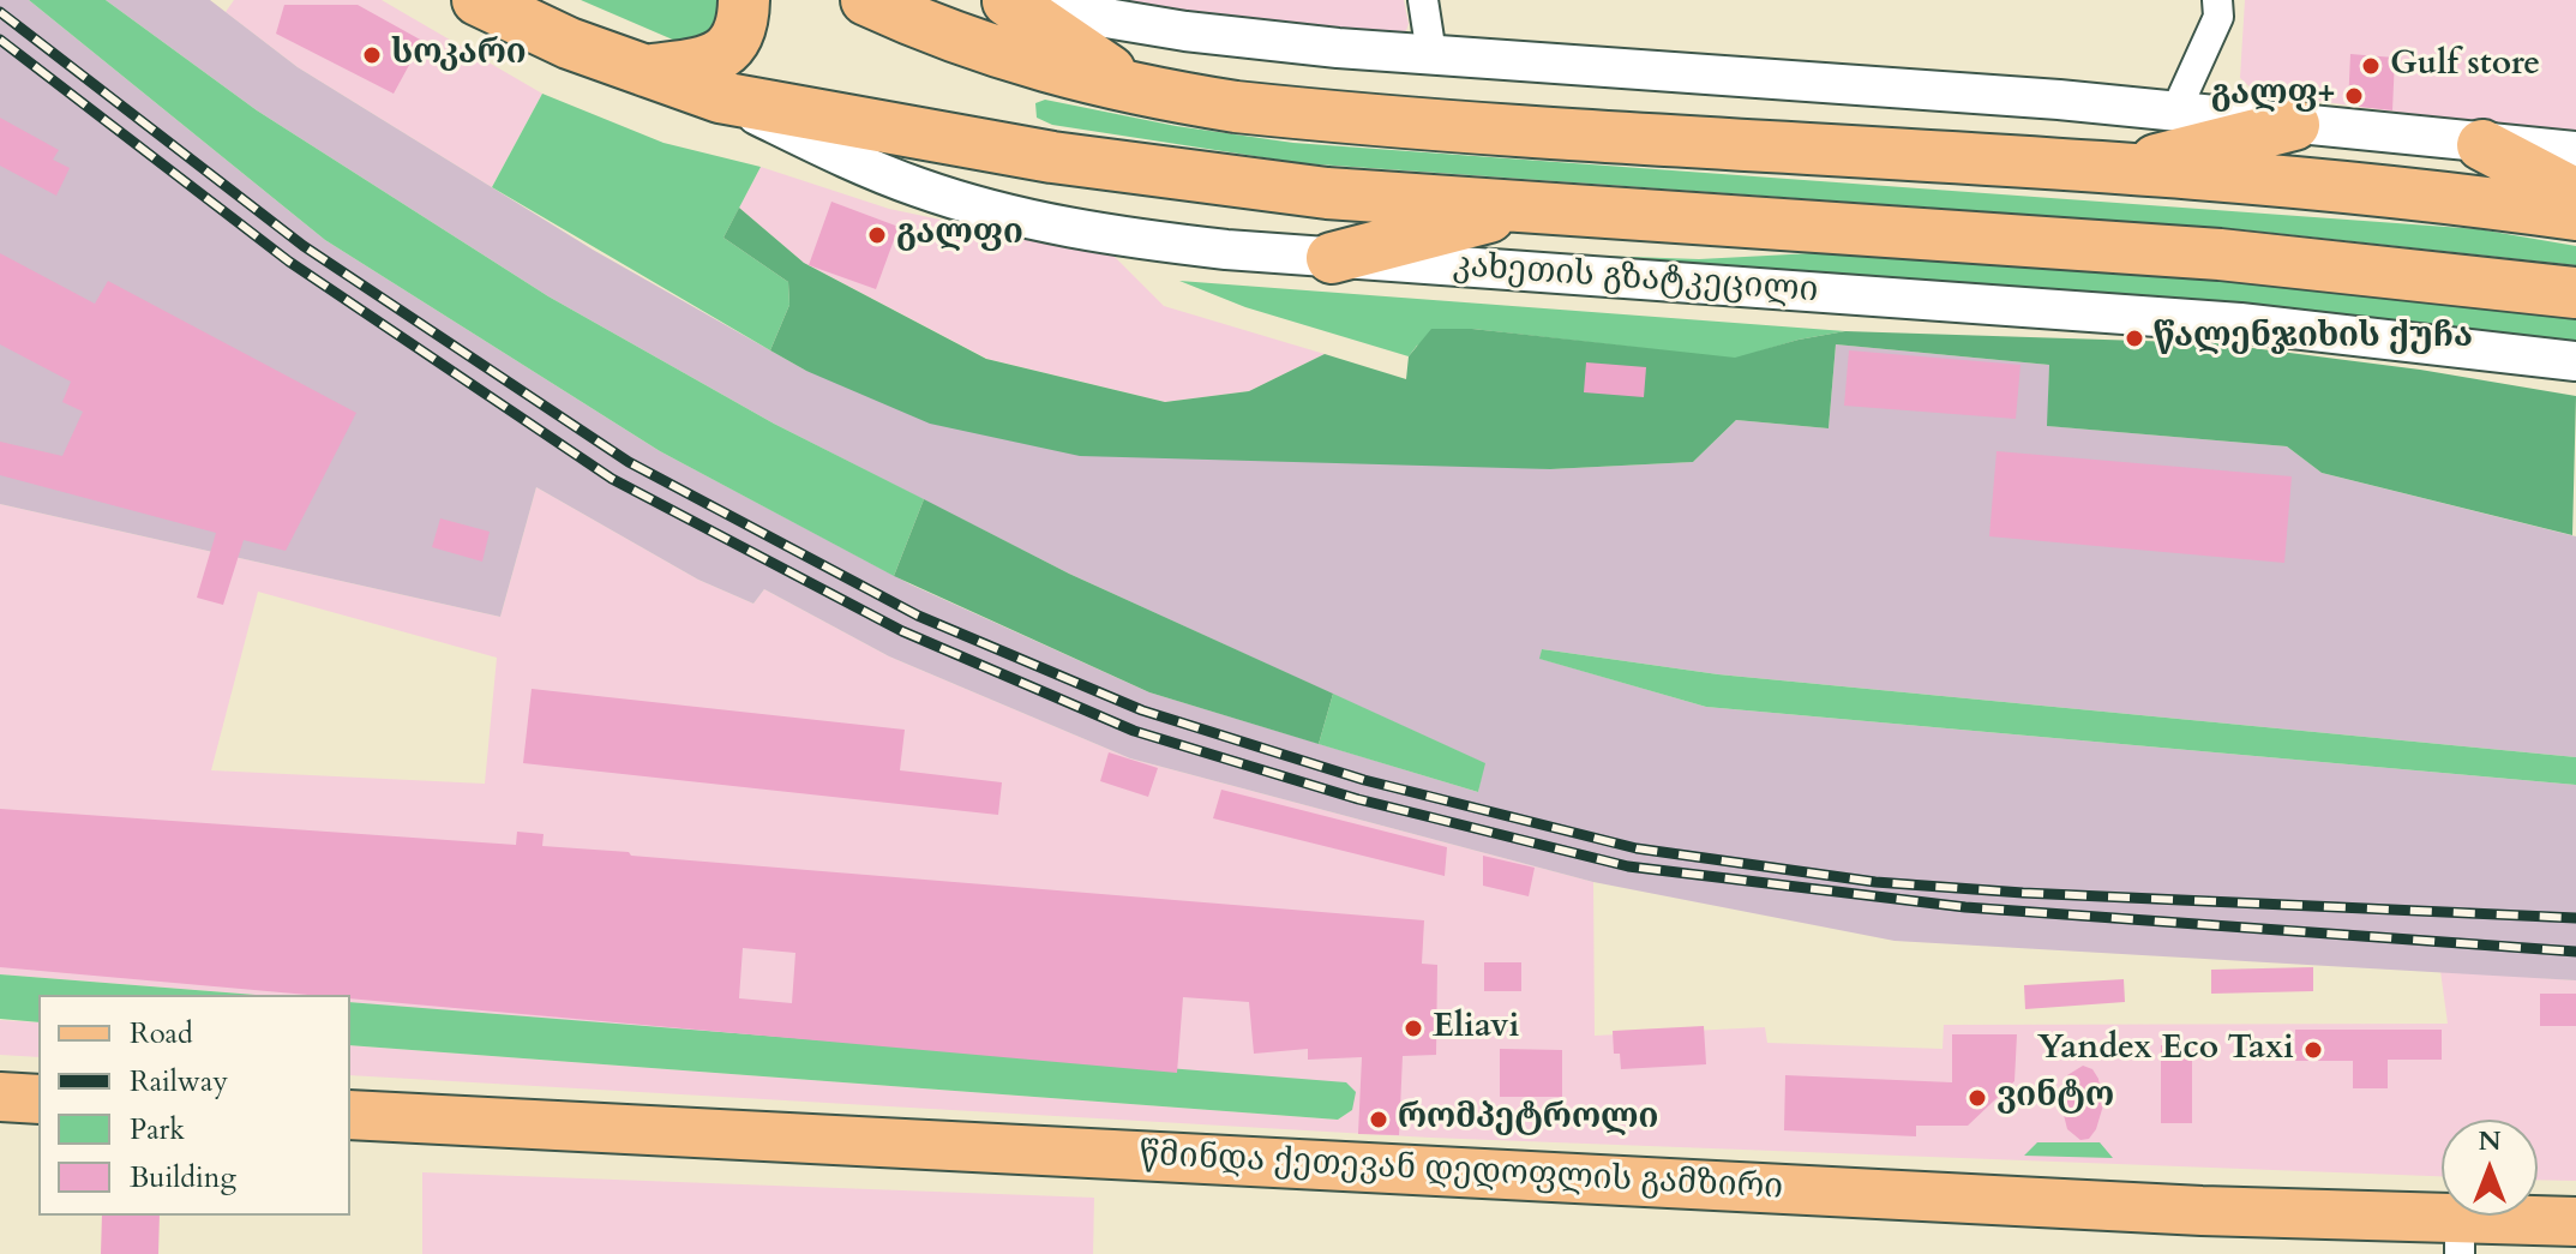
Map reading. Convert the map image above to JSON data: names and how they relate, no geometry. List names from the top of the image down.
{
  "streets": {
    "highway": ["კახეთის გზატკეცილი"],
    "main road": ["წმინდა ქეთევან დედოფლის გამზირი"]
  },
  "places": [
    "სოკარი",
    "Gulf store",
    "გალფ+",
    "გალფი",
    "წალენჯიხის ქუჩა",
    "Eliavi",
    "Yandex Eco Taxi",
    "ვინტო",
    "რომპეტროლი"
  ],
  "legend": [
    "Road",
    "Railway",
    "Park",
    "Building"
  ],
  "north": "top"
}
